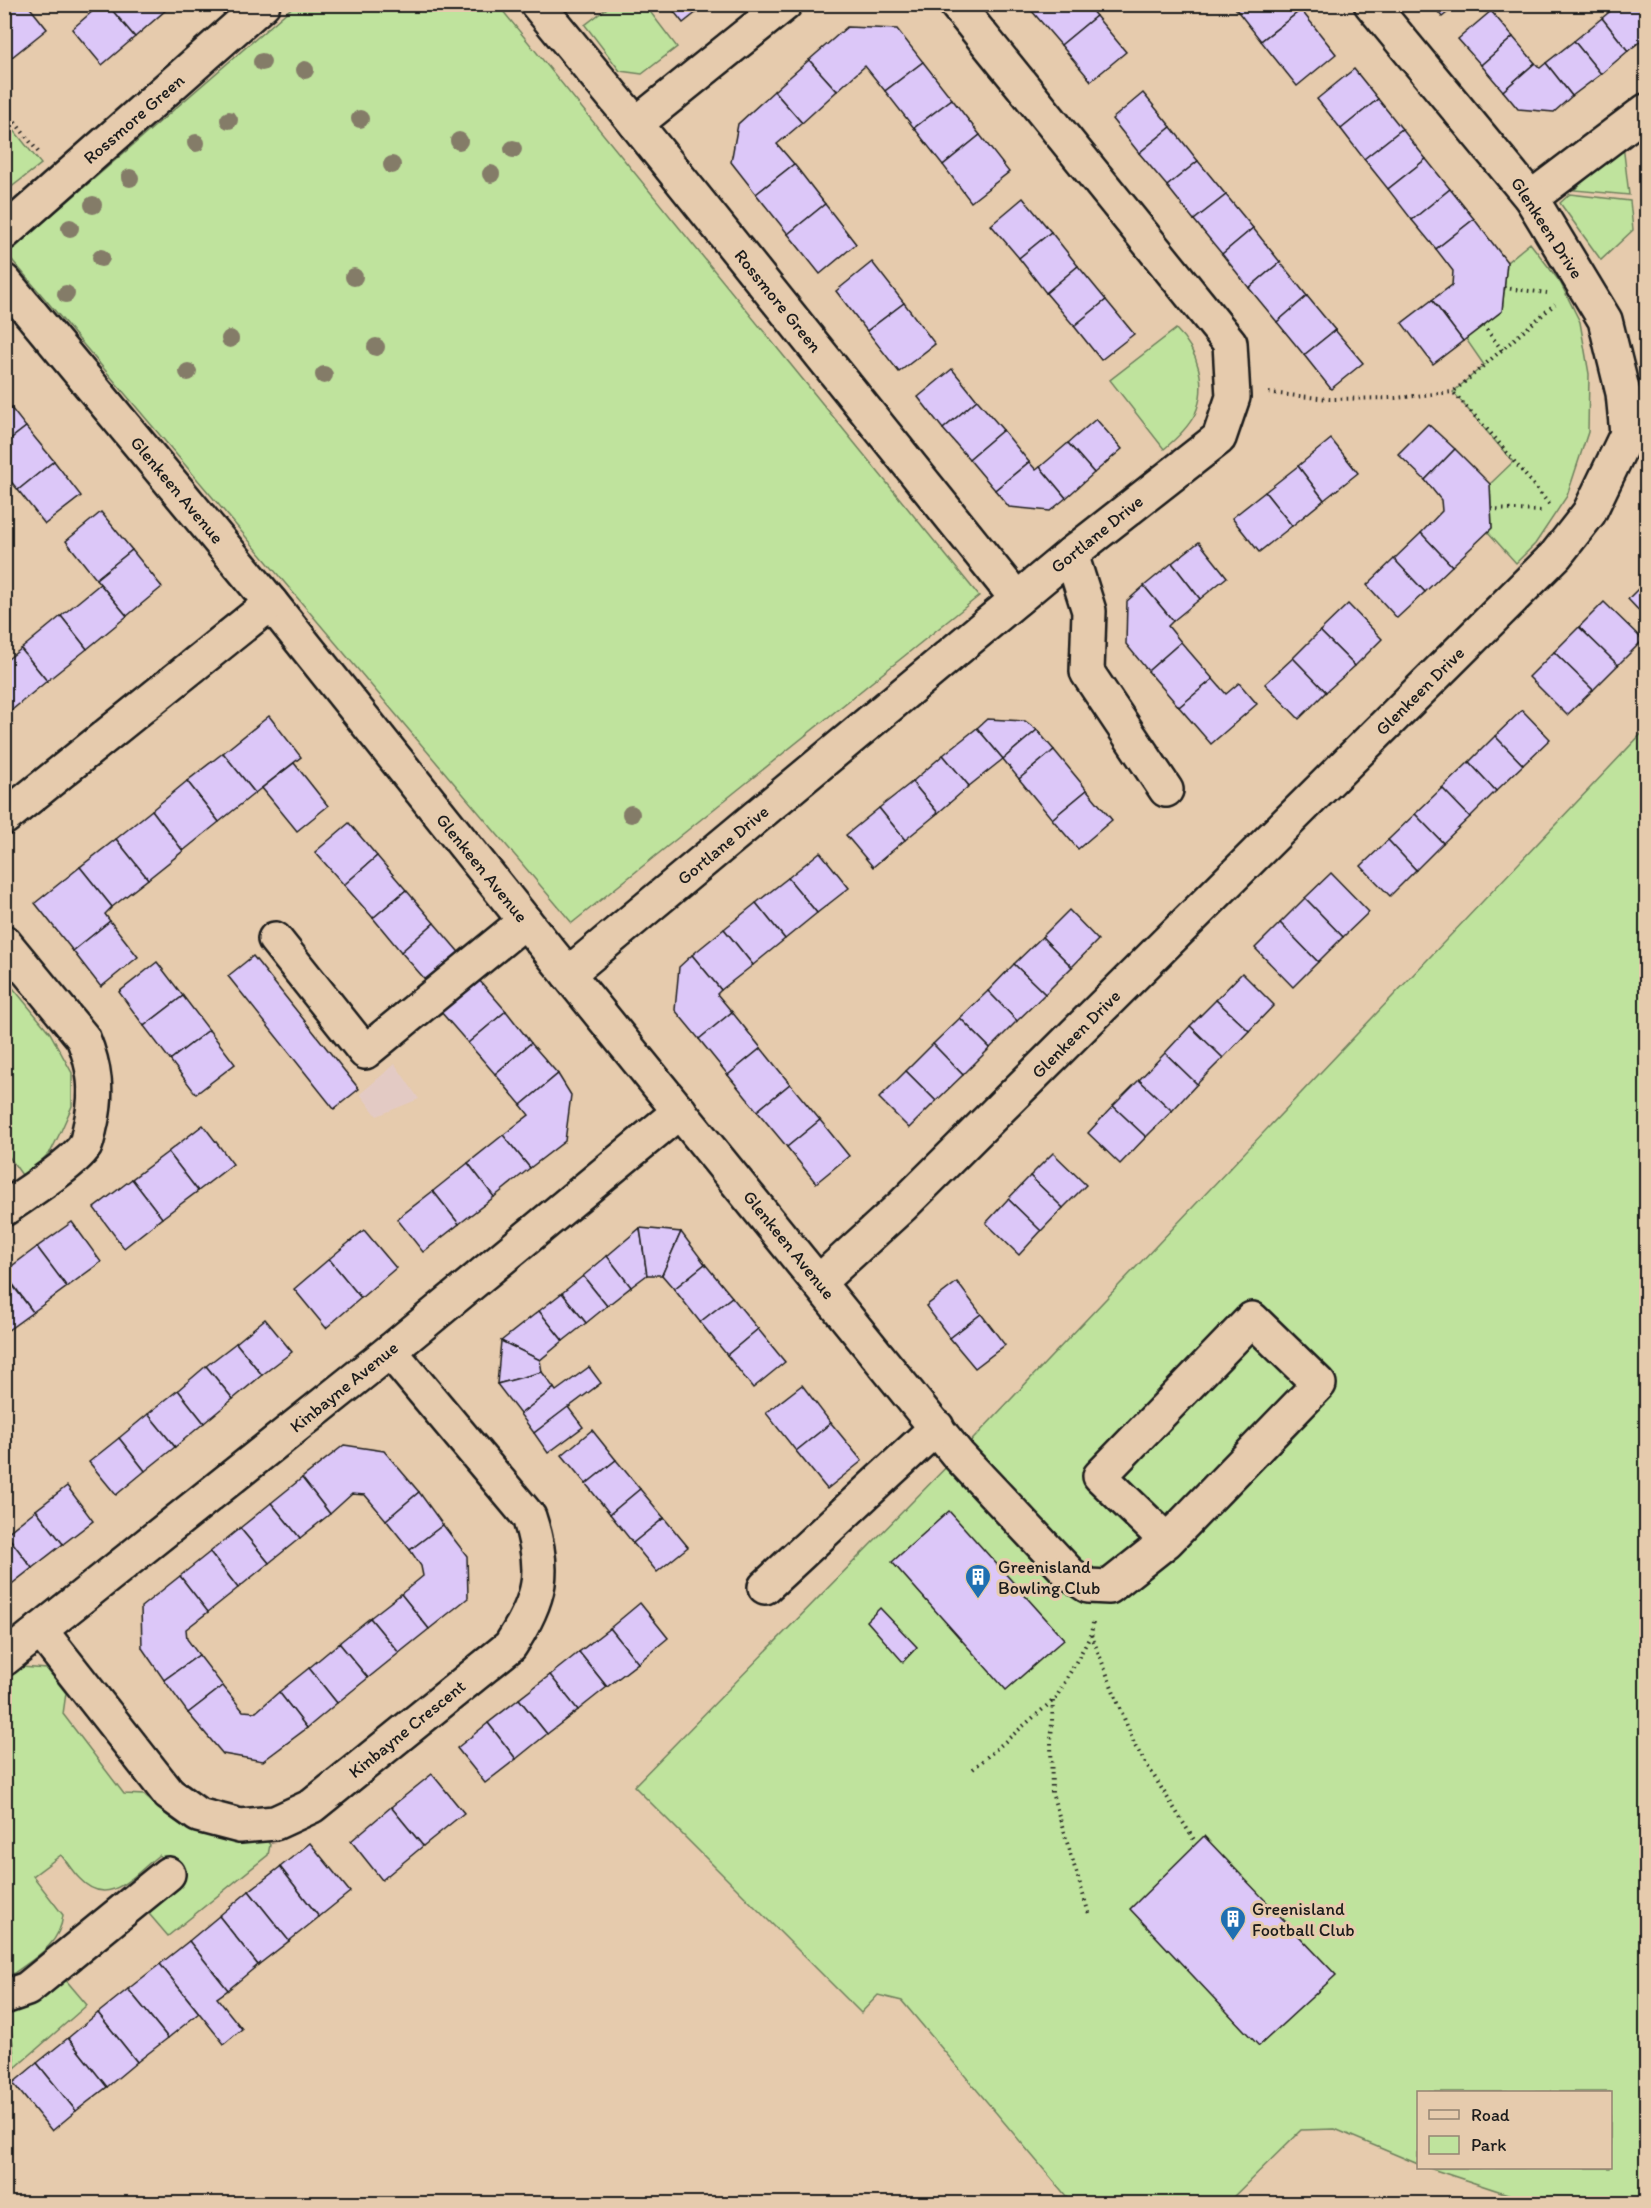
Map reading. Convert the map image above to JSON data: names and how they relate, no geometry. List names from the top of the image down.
{
  "streets": {
    "street": [
      "Rossmore Green",
      "Glenkeen Drive",
      "Glenkeen Avenue",
      "Gortlane Drive",
      "Kinbayne Avenue",
      "Kinbayne Crescent"
    ]
  },
  "crossings": [
    ["Rossmore Green", "Gortlane Drive"],
    ["Glenkeen Drive", "Glenkeen Avenue"],
    ["Glenkeen Avenue", "Gortlane Drive"],
    ["Glenkeen Avenue", "Kinbayne Avenue"],
    ["Kinbayne Avenue", "Kinbayne Crescent"]
  ],
  "places": {
    "building": ["Greenisland Bowling Club", "Greenisland Football Club"]
  },
  "legend": ["Road", "Park"]
}
